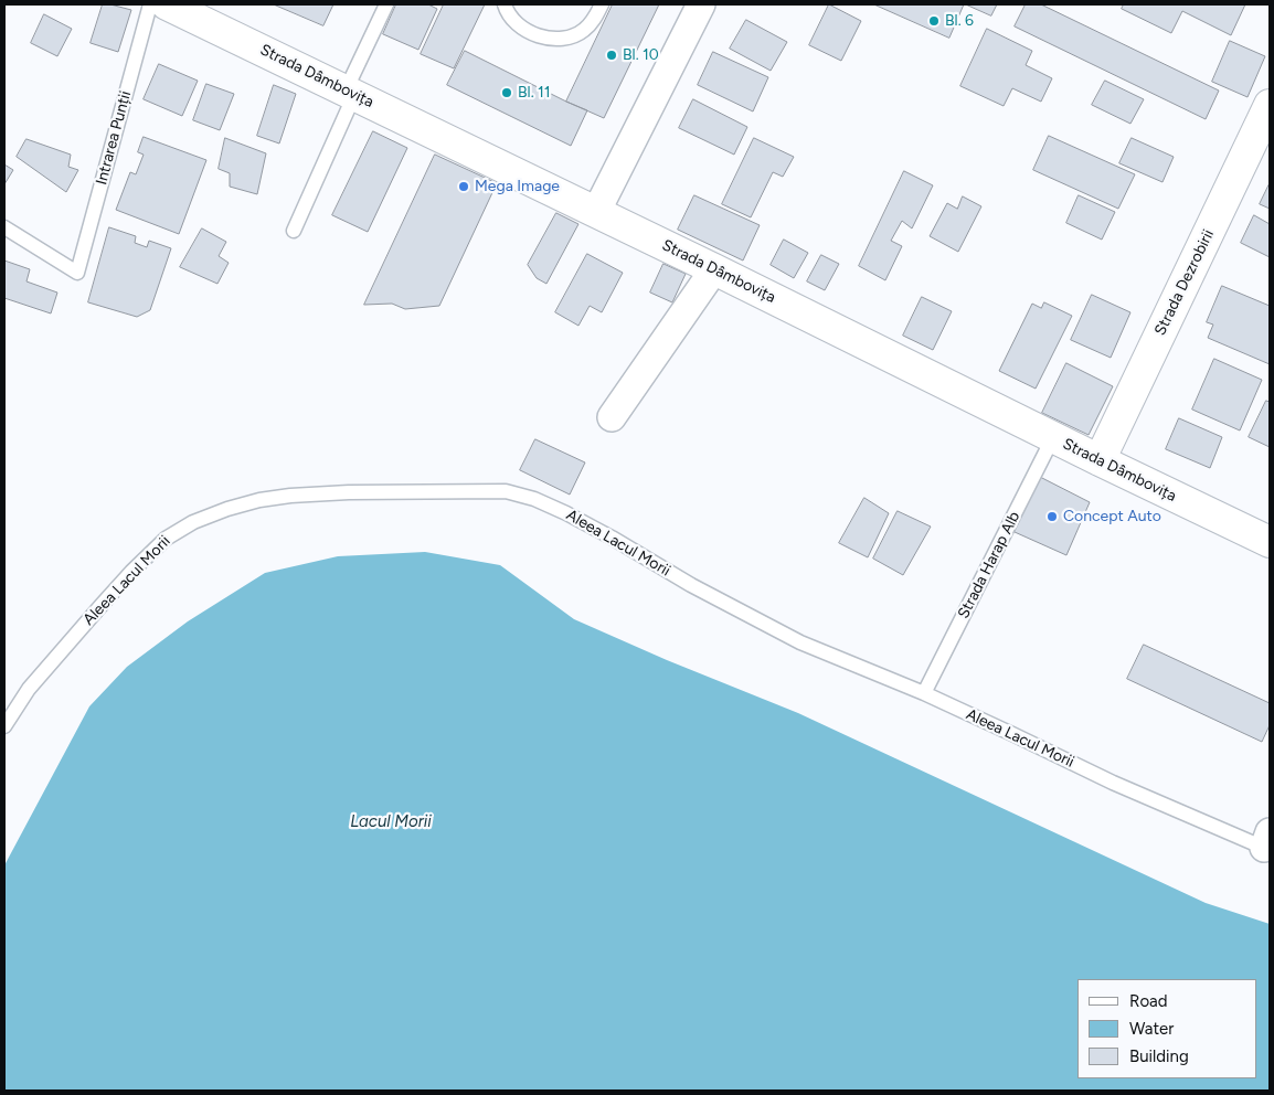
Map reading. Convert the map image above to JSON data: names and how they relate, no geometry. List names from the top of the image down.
{
  "streets": {
    "street": ["Strada Dâmbovița", "Strada Dezrobirii"],
    "lane": ["Intrarea Punții", "Aleea Lacul Morii", "Strada Harap Alb"]
  },
  "crossings": [
    ["Strada Dâmbovița", "Strada Dezrobirii"],
    ["Strada Dâmbovița", "Strada Harap Alb"],
    ["Aleea Lacul Morii", "Strada Harap Alb"]
  ],
  "water": ["Lacul Morii"],
  "places": [
    "Bl. 6",
    "Bl. 10",
    "Bl. 11",
    "Mega Image",
    "Concept Auto"
  ],
  "legend": ["Road", "Water", "Building"]
}
